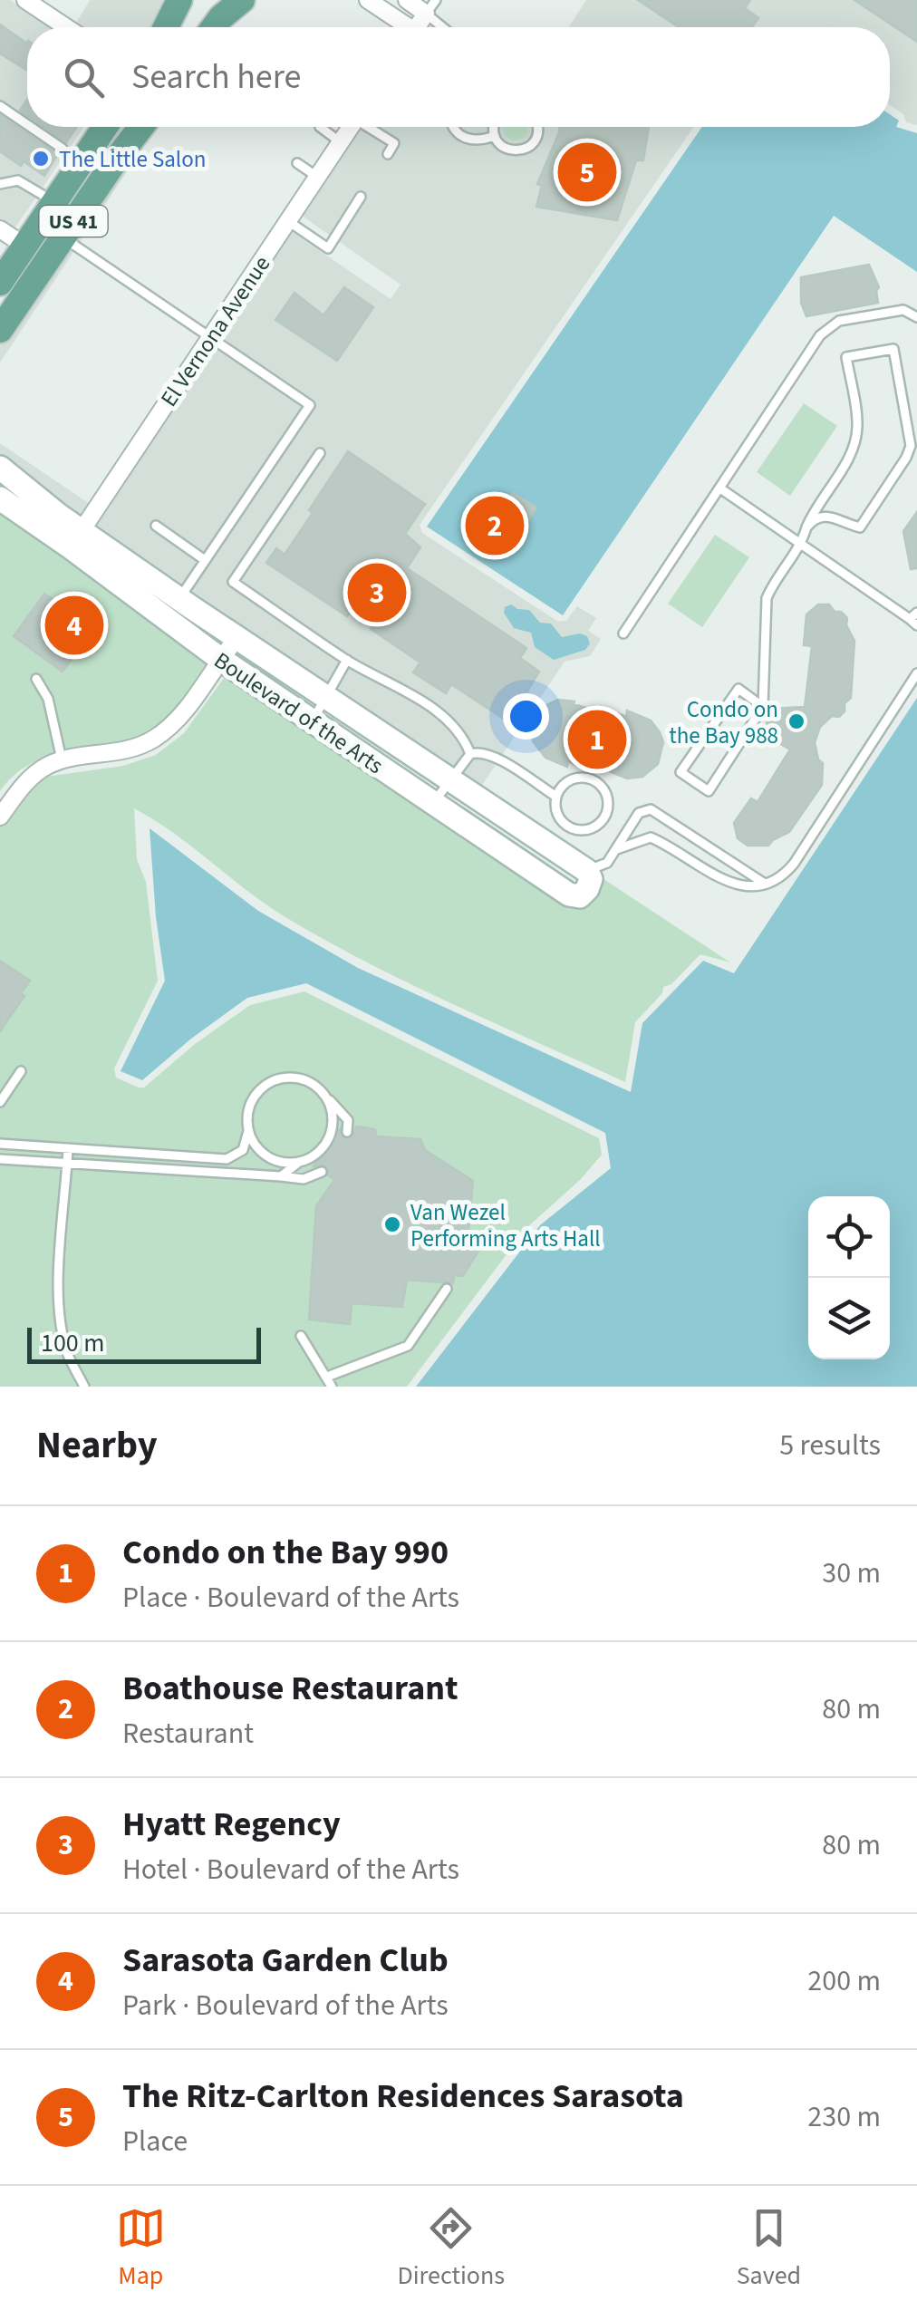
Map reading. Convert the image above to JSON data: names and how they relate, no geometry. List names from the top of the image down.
{
  "streets": {
    "main road": ["US 41"],
    "street": ["El Vernona Avenue", "Boulevard of the Arts"]
  },
  "crossings": [
    ["El Vernona Avenue", "Boulevard of the Arts"]
  ],
  "places": ["The Little Salon", "Condo on the Bay 988", "Van Wezel Performing Arts Hall"],
  "scale_bar": "100 m",
  "page": {
    "search": "Search here",
    "pins": [
      "5",
      "2",
      "3",
      "4",
      "1"
    ],
    "scale": "100 m",
    "heading": ["Nearby", "5 results"],
    "list": [
      {
        "mark": "1",
        "name": "Condo on the Bay 990",
        "note": "Place · Boulevard of the Arts",
        "value": "30 m"
      },
      {
        "mark": "2",
        "name": "Boathouse Restaurant",
        "note": "Restaurant",
        "value": "80 m"
      },
      {
        "mark": "3",
        "name": "Hyatt Regency",
        "note": "Hotel · Boulevard of the Arts",
        "value": "80 m"
      },
      {
        "mark": "4",
        "name": "Sarasota Garden Club",
        "note": "Park · Boulevard of the Arts",
        "value": "200 m"
      },
      {
        "mark": "5",
        "name": "The Ritz-Carlton Residences Sarasota",
        "note": "Place",
        "value": "230 m"
      }
    ],
    "nav": ["Map", "Directions", "Saved"]
  }
}
